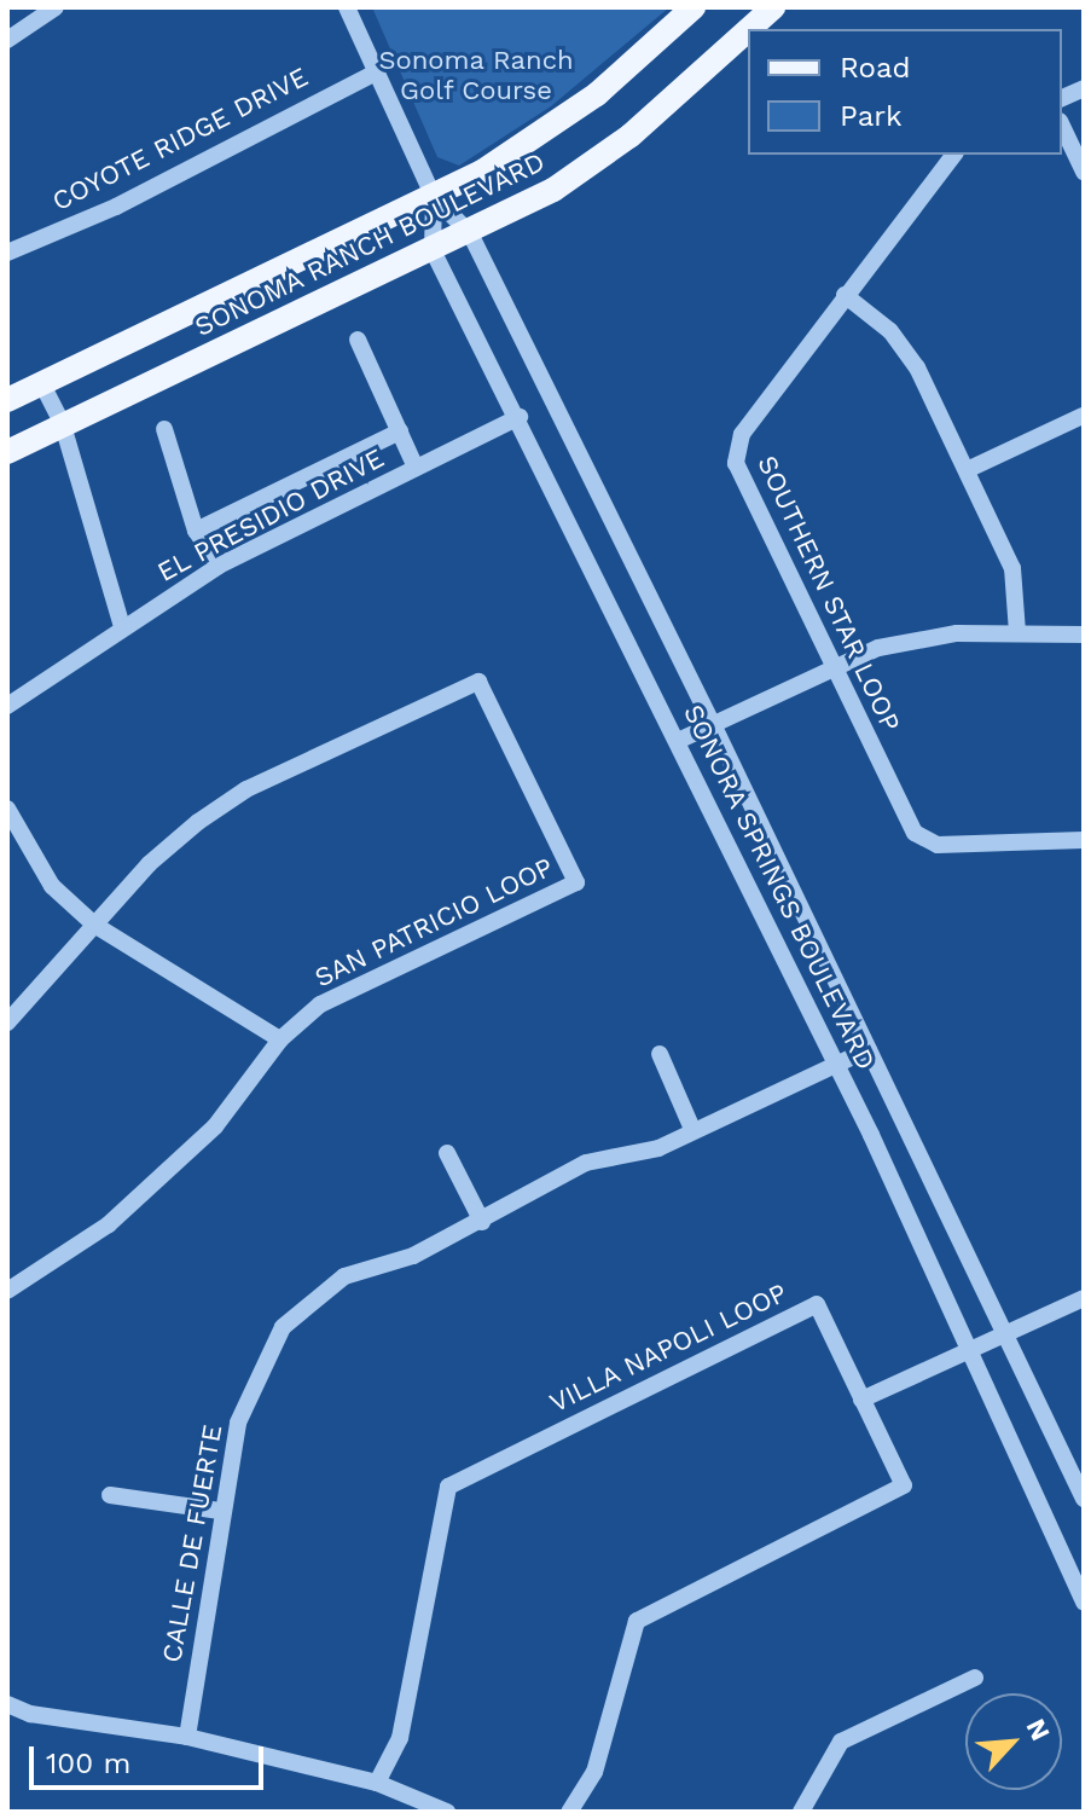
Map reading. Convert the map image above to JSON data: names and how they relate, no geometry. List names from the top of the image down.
{
  "streets": {
    "main road": ["SONOMA RANCH BOULEVARD"],
    "street": [
      "COYOTE RIDGE DRIVE",
      "EL PRESIDIO DRIVE",
      "SOUTHERN STAR LOOP",
      "SONORA SPRINGS BOULEVARD",
      "SAN PATRICIO LOOP",
      "VILLA NAPOLI LOOP",
      "CALLE DE FUERTE"
    ]
  },
  "crossings": [
    ["COYOTE RIDGE DRIVE", "SONORA SPRINGS BOULEVARD"],
    ["SONOMA RANCH BOULEVARD", "SONORA SPRINGS BOULEVARD"],
    ["EL PRESIDIO DRIVE", "SONORA SPRINGS BOULEVARD"],
    ["SONORA SPRINGS BOULEVARD", "CALLE DE FUERTE"]
  ],
  "parks": ["Sonoma Ranch Golf Course"],
  "legend": ["Road", "Park"],
  "scale_bar": "100 m",
  "north": "top right"
}
